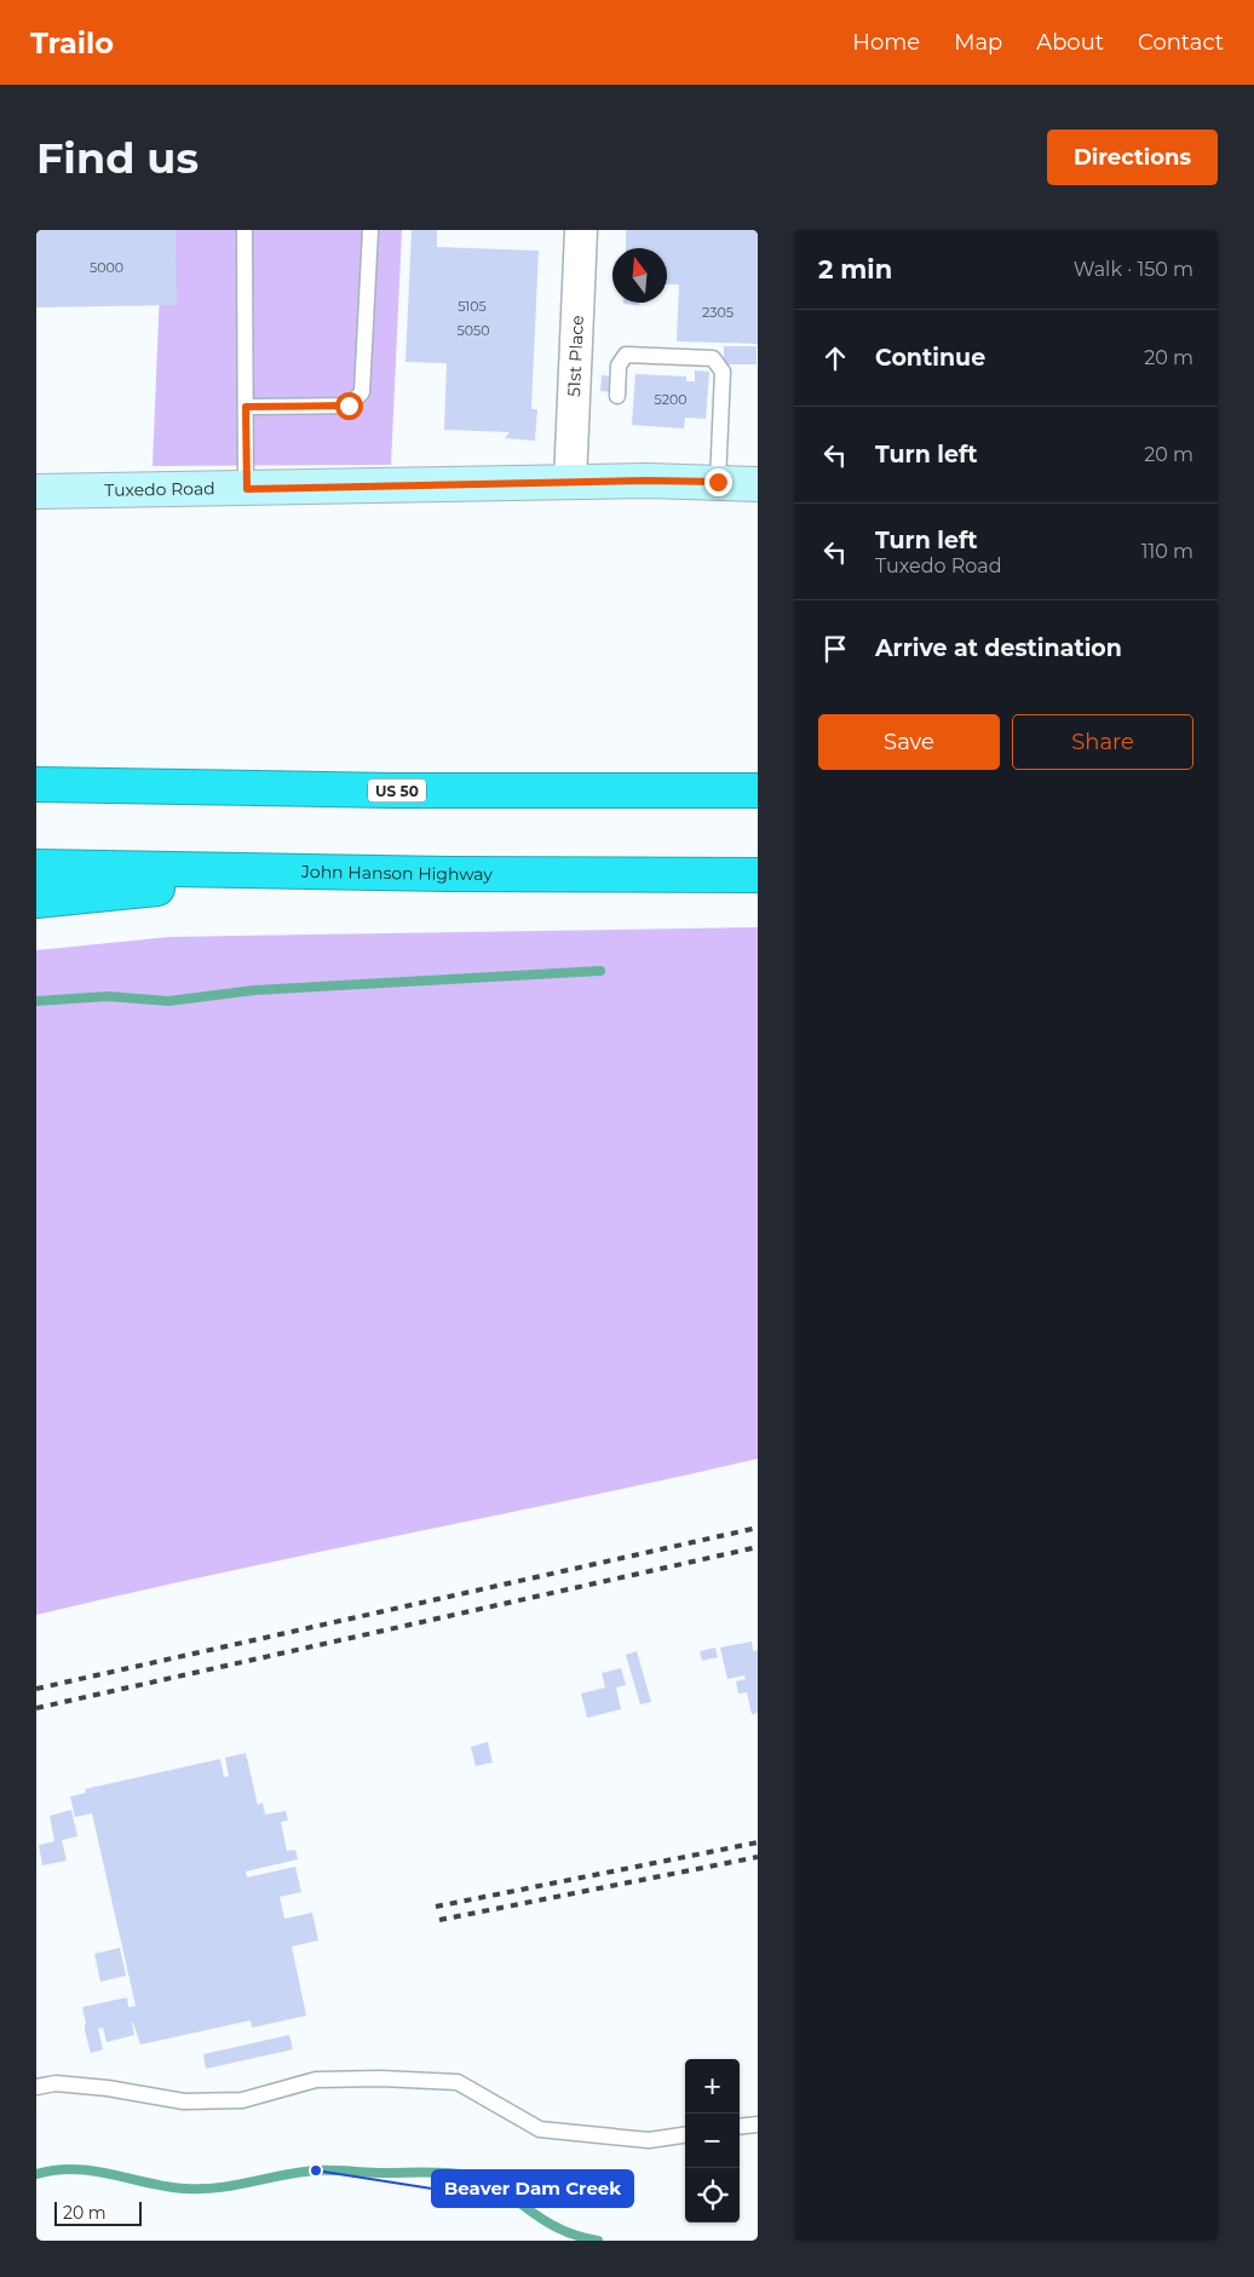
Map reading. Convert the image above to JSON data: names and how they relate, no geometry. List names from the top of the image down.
{
  "streets": {
    "highway": ["US 50", "John Hanson Highway"],
    "main road": ["Tuxedo Road"],
    "street": ["51st Place"]
  },
  "crossings": [
    ["51st Place", "Tuxedo Road"]
  ],
  "places": ["Beaver Dam Creek"],
  "house_numbers": [
    "5000",
    "5105",
    "2305",
    "5050",
    "5200"
  ],
  "scale_bar": "20 m",
  "north": "top",
  "page": {
    "header": "Trailo",
    "nav": [
      "Home",
      "Map",
      "About",
      "Contact"
    ],
    "buttons": [
      "Directions",
      ["Save", "Share"]
    ],
    "title": "Find us",
    "heading": ["2 min", "Walk · 150 m"],
    "list": [
      ["Continue", "20 m"],
      ["Turn left", "20 m"],
      ["Turn left", "Tuxedo Road", "110 m"],
      "Arrive at destination"
    ],
    "map_buttons": ["+", "−"],
    "scale": "20 m"
  }
}
